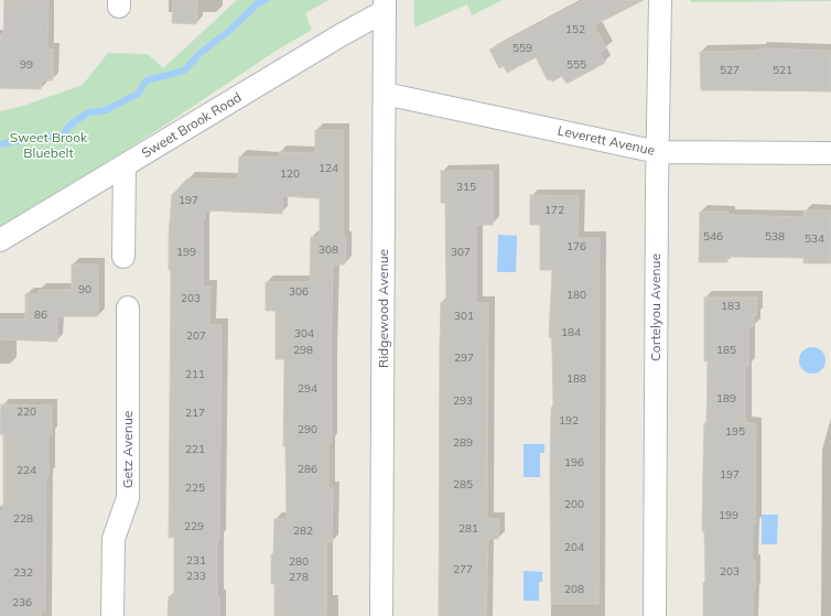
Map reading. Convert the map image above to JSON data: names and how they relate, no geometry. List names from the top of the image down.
{
  "streets": {
    "street": [
      "Sweet Brook Road",
      "Leverett Avenue",
      "Cortelyou Avenue",
      "Ridgewood Avenue",
      "Getz Avenue"
    ]
  },
  "crossings": [
    ["Sweet Brook Road", "Ridgewood Avenue"],
    ["Leverett Avenue", "Cortelyou Avenue"],
    ["Leverett Avenue", "Ridgewood Avenue"]
  ],
  "parks": ["Sweet Brook Bluebelt"],
  "house_numbers": [
    "152",
    "559",
    "99",
    "555",
    "527",
    "521",
    "124",
    "120",
    "315",
    "197",
    "172",
    "546",
    "538",
    "534",
    "176",
    "308",
    "199",
    "307",
    "90",
    "306",
    "180",
    "203",
    "183",
    "86",
    "301",
    "184",
    "304",
    "207",
    "298",
    "185",
    "297",
    "211",
    "188",
    "294",
    "189",
    "293",
    "220",
    "217",
    "192",
    "290",
    "195",
    "289",
    "221",
    "196",
    "286",
    "224",
    "197",
    "285",
    "225",
    "200",
    "199",
    "228",
    "229",
    "281",
    "282",
    "204",
    "231",
    "280",
    "277",
    "203",
    "232",
    "233",
    "278",
    "208",
    "236"
  ]
}
